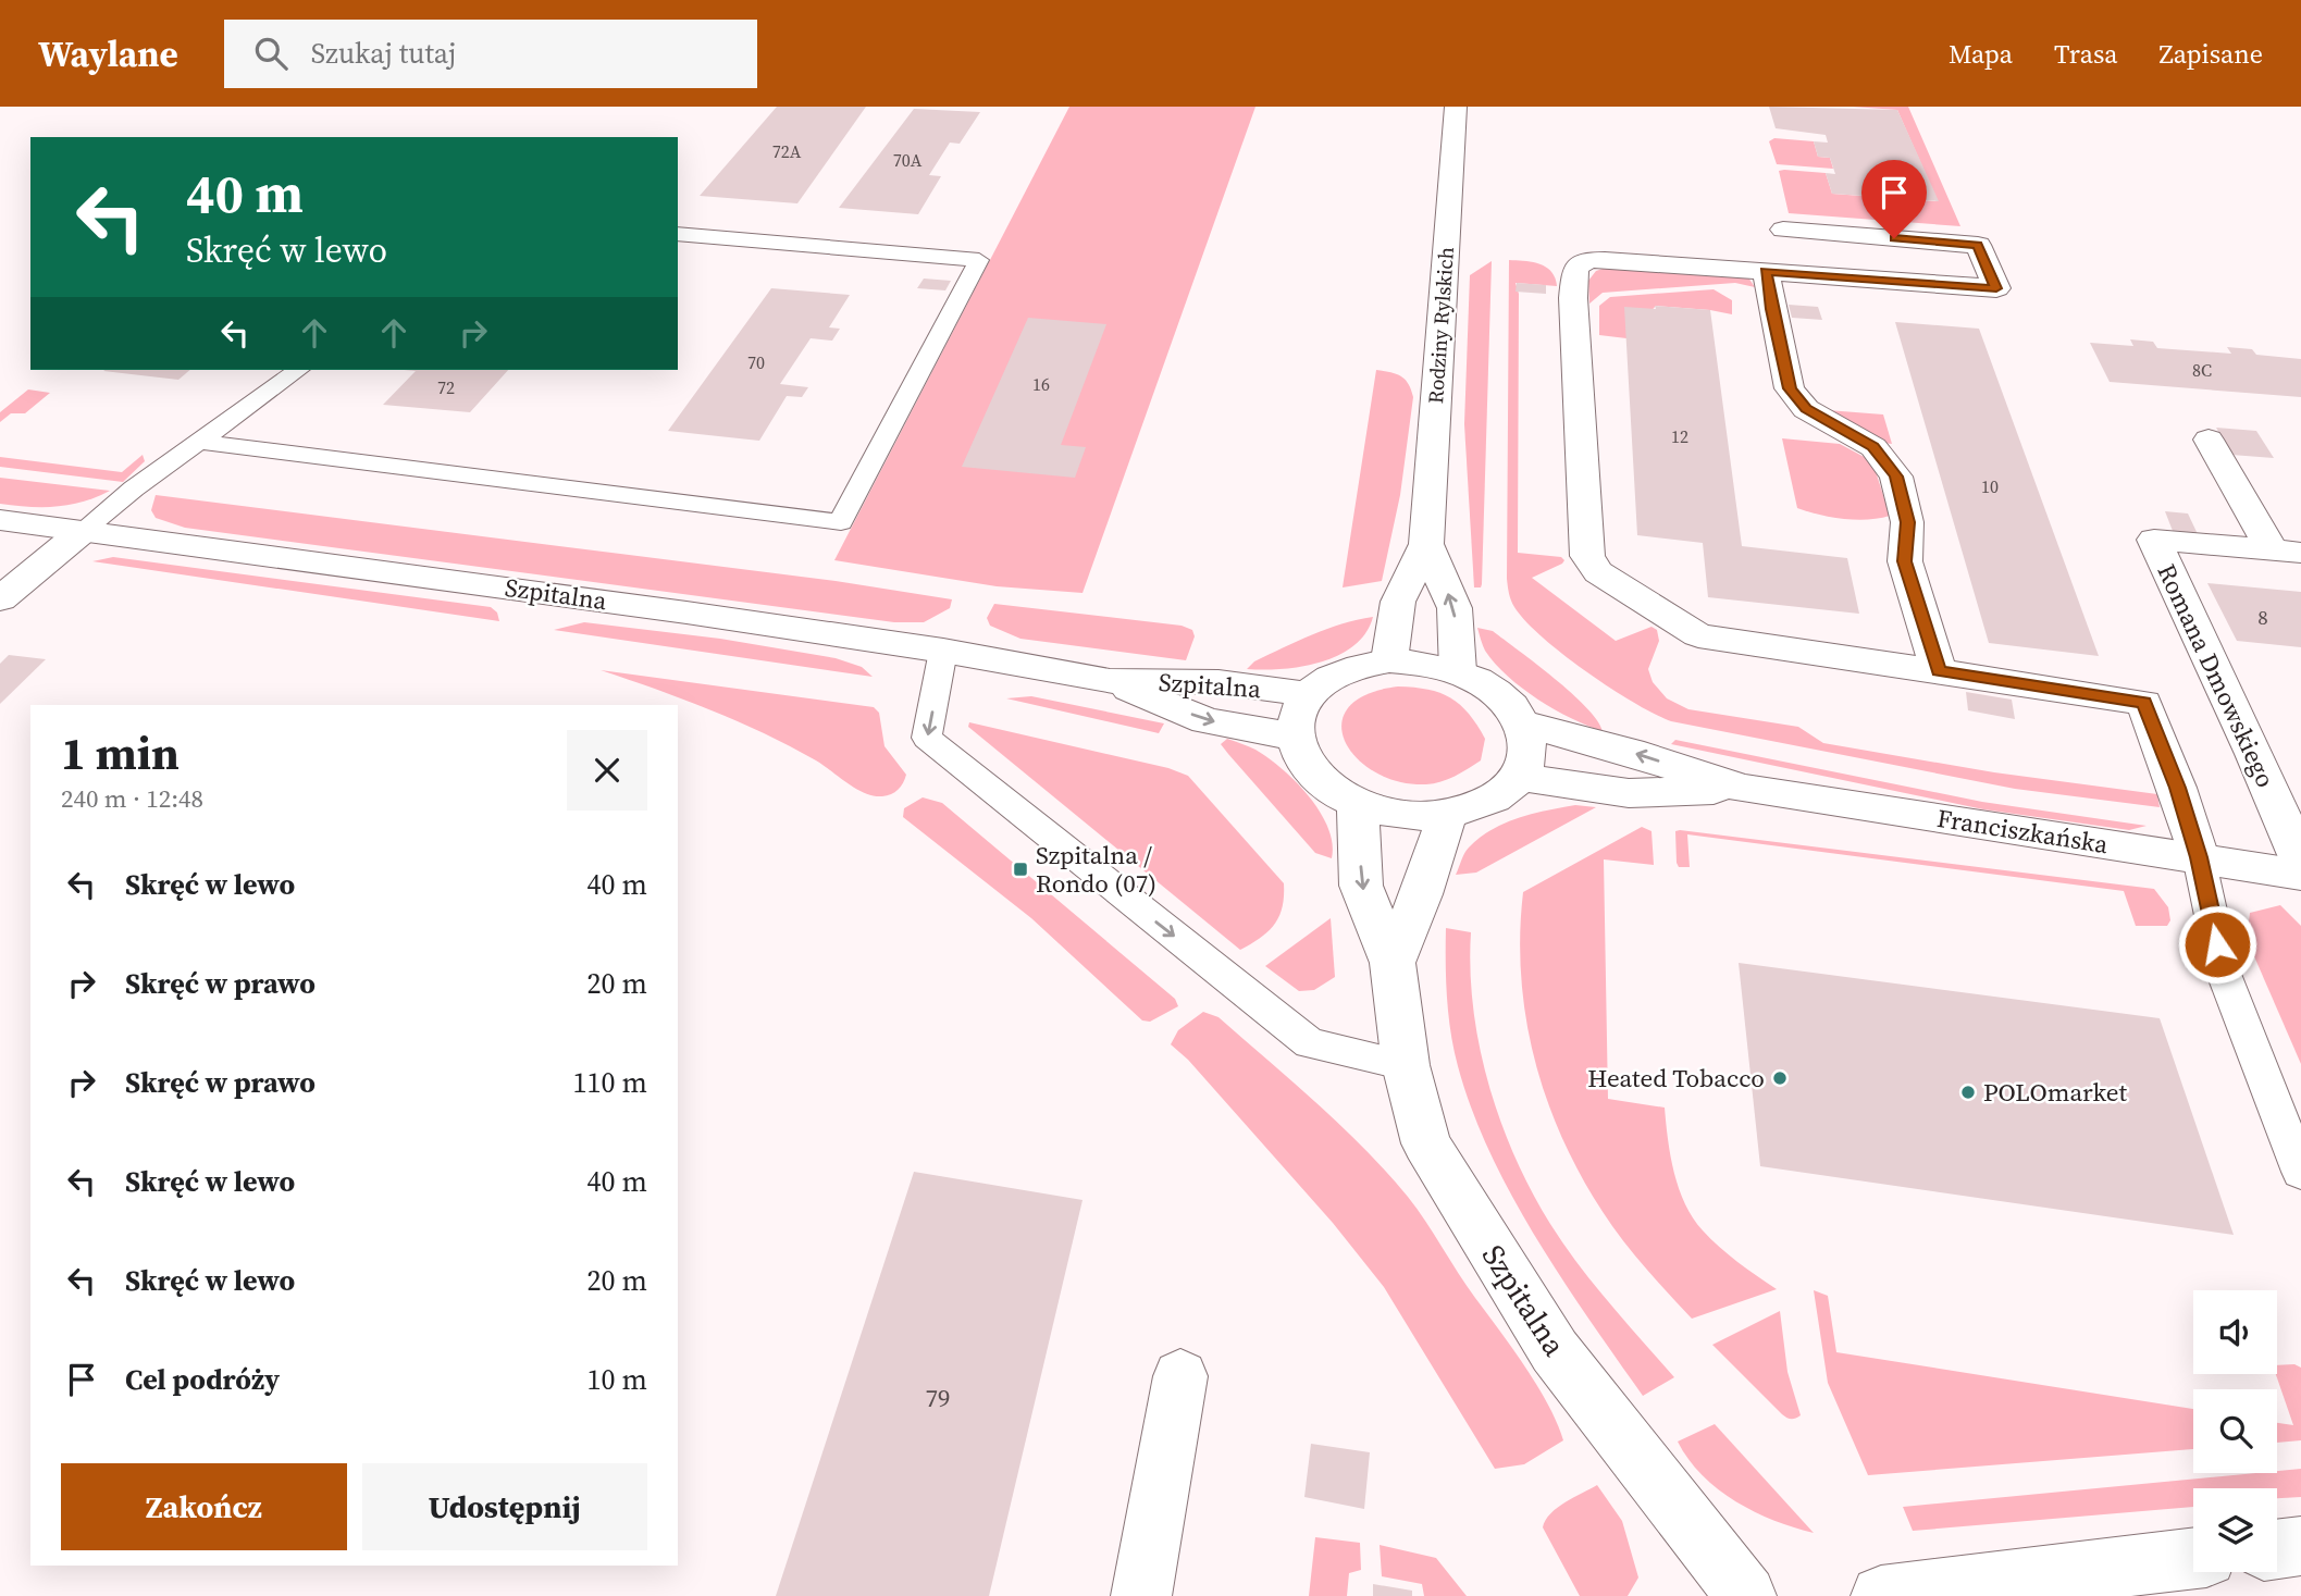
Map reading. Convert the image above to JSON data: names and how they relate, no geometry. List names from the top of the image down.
{
  "streets": {
    "street": [
      "Rodziny Rylskich",
      "Szpitalna",
      "Romana Dmowskiego",
      "Franciszkańska"
    ]
  },
  "crossings": [
    ["Rodziny Rylskich", "Szpitalna"],
    ["Rodziny Rylskich", "Franciszkańska"],
    ["Szpitalna", "Franciszkańska"]
  ],
  "places": {
    "transit": ["Szpitalna / Rondo (07)"],
    "other": ["Heated Tobacco", "POLOmarket"]
  },
  "house_numbers": [
    "72A",
    "70A",
    "70",
    "8C",
    "16",
    "72",
    "12",
    "10",
    "8",
    "79"
  ],
  "page": {
    "header": "Waylane",
    "search": "Szukaj tutaj",
    "nav": ["Mapa", "Trasa", "Zapisane"],
    "turn": ["40 m", "Skręć w lewo"],
    "heading": ["1 min", "240 m · 12:48"],
    "list": [
      {
        "name": "Skręć w lewo",
        "value": "40 m"
      },
      {
        "name": "Skręć w prawo",
        "value": "20 m"
      },
      {
        "name": "Skręć w prawo",
        "value": "110 m"
      },
      {
        "name": "Skręć w lewo",
        "value": "40 m"
      },
      {
        "name": "Skręć w lewo",
        "value": "20 m"
      },
      {
        "name": "Cel podróży",
        "value": "10 m"
      }
    ],
    "buttons": ["Zakończ", "Udostępnij"]
  }
}
